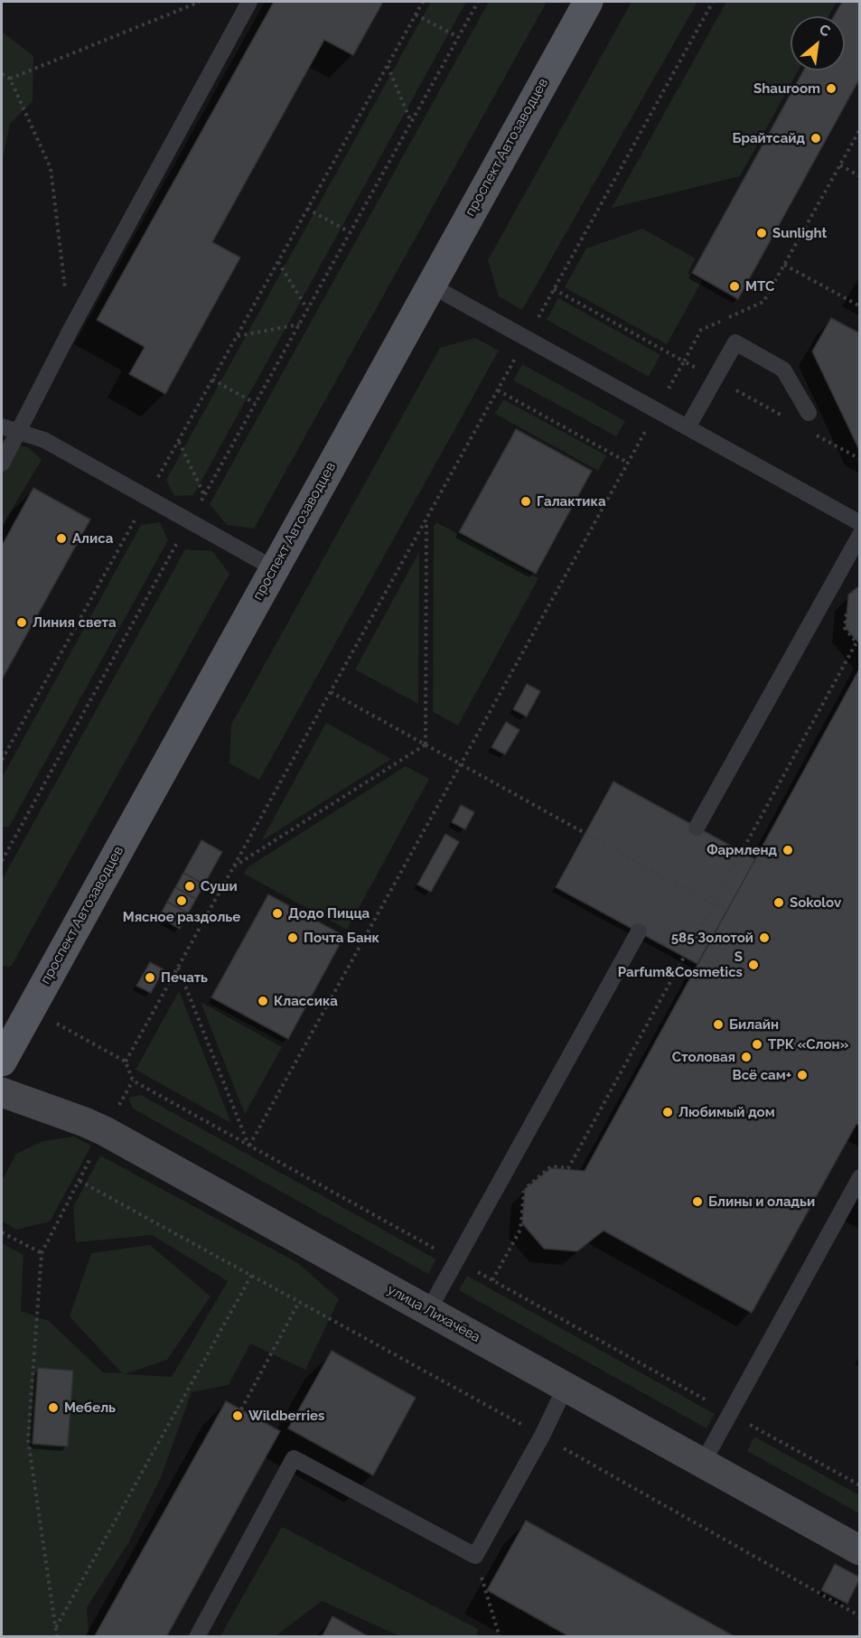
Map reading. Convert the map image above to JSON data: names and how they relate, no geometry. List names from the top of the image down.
{
  "streets": {
    "main road": ["проспект Автозаводцев", "улица Лихачёва"]
  },
  "places": [
    "Shauroom",
    "Брайтсайд",
    "Sunlight",
    "МТС",
    "Галактика",
    "Алиса",
    "Линия света",
    "Фармленд",
    "Суши",
    "Мясное раздолье",
    "Sokolov",
    "Додо Пицца",
    "Почта Банк",
    "585 Золотой",
    "S Parfum&Cosmetics",
    "Печать",
    "Классика",
    "Билайн",
    "ТРК «Слон»",
    "Столовая",
    "Всё сам+",
    "Любимый дом",
    "Блины и оладьи",
    "Мебель",
    "Wildberries"
  ],
  "north": "top right"
}
